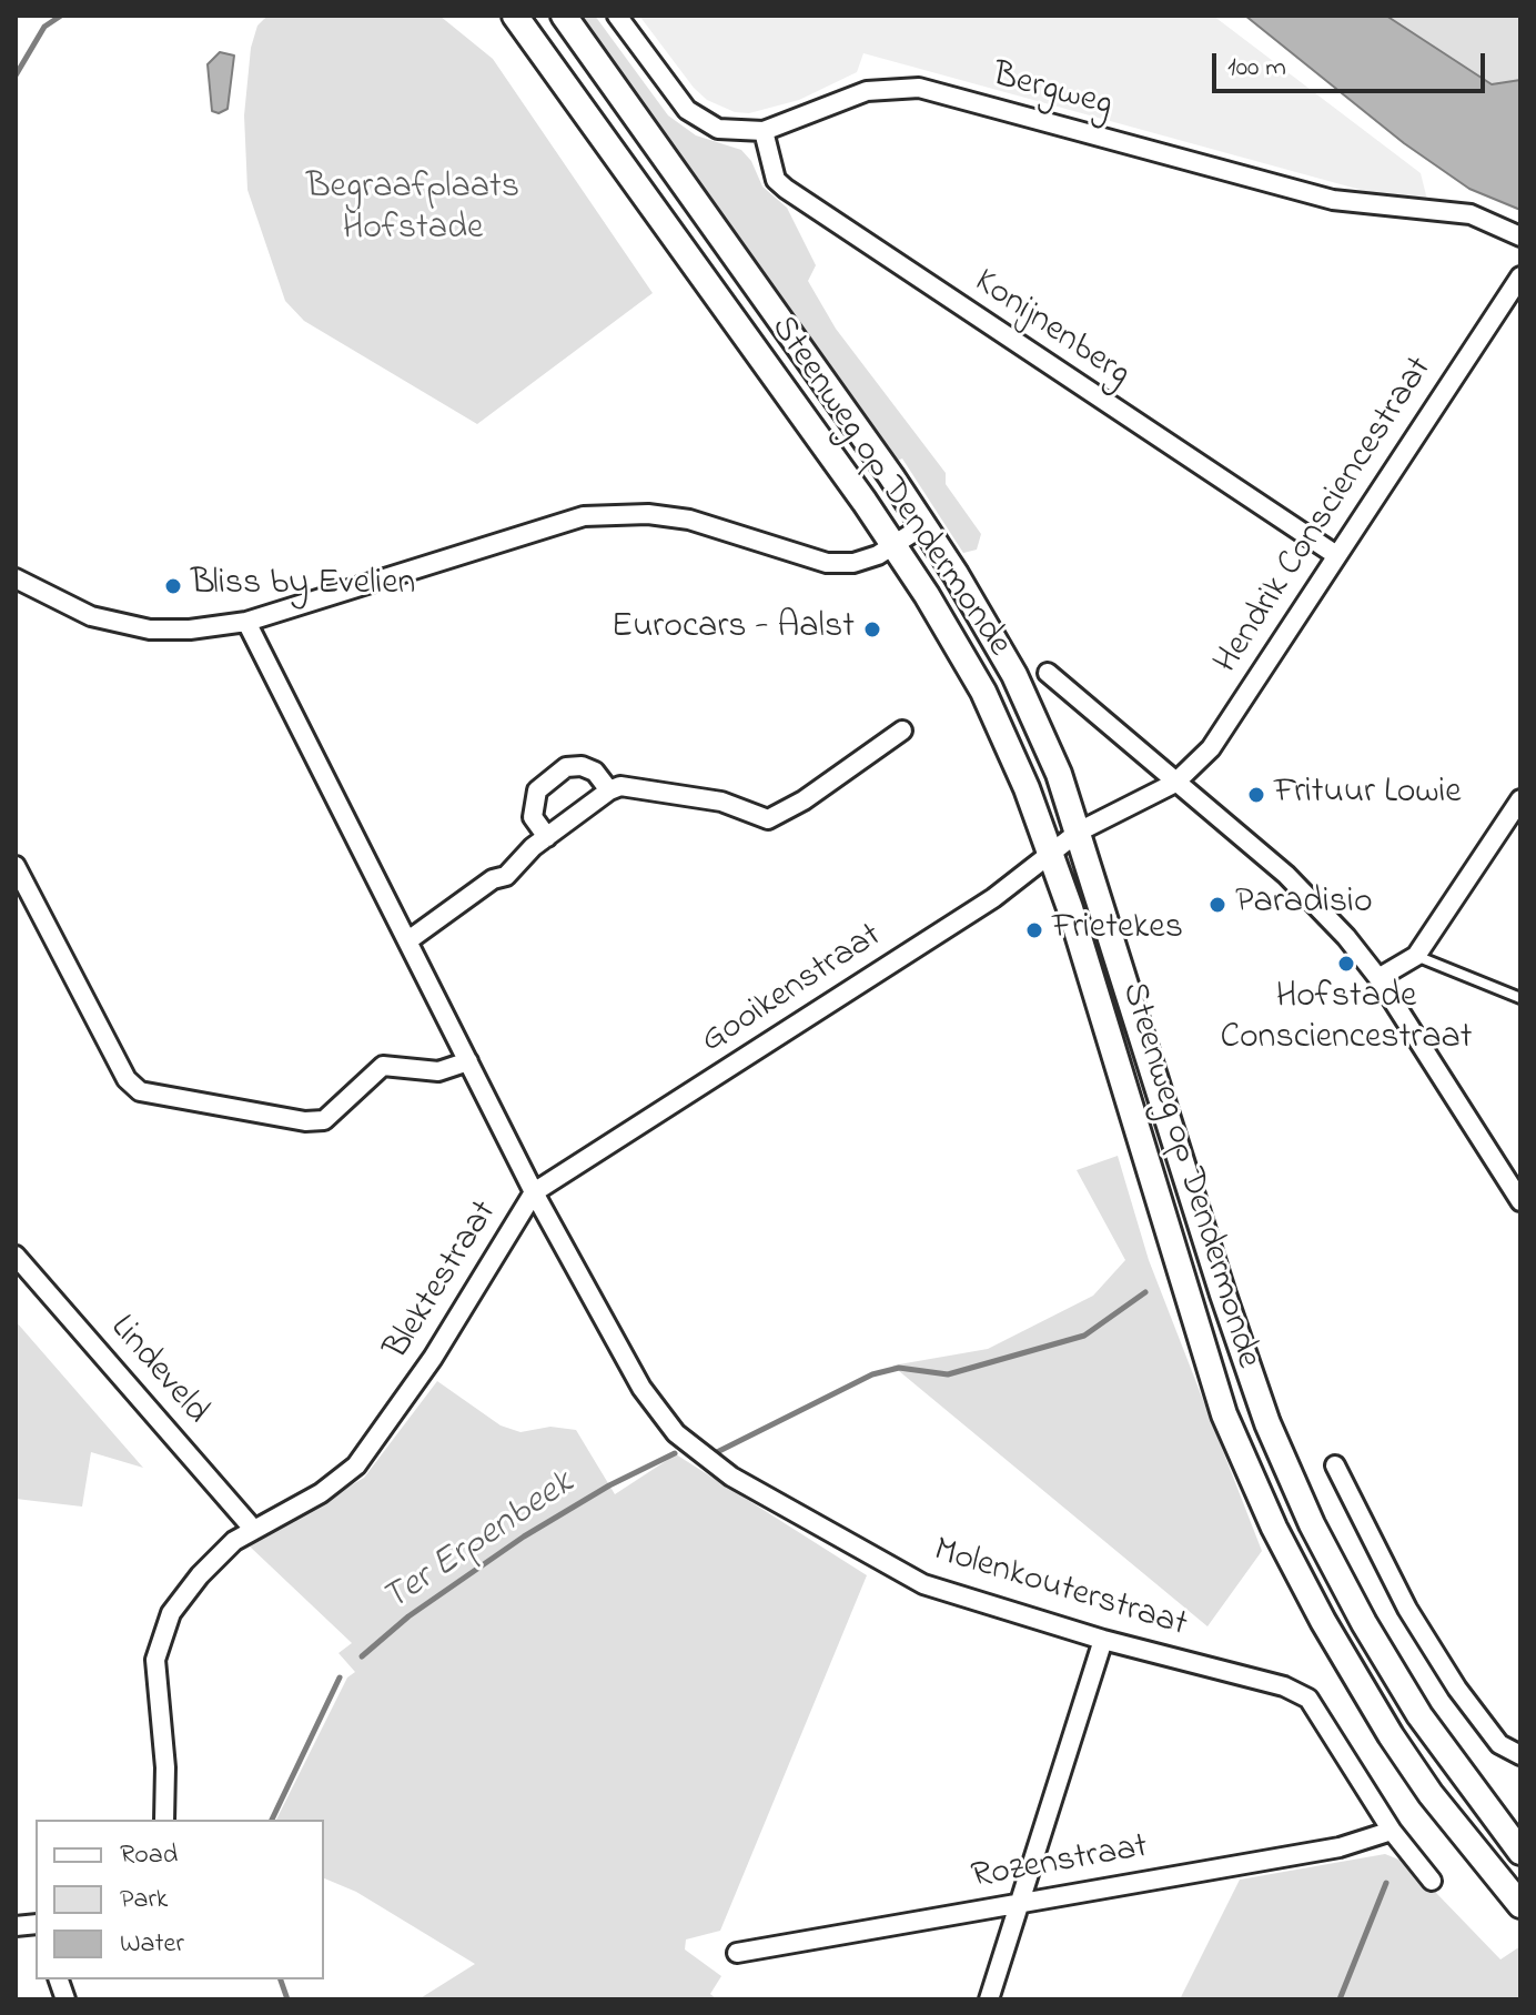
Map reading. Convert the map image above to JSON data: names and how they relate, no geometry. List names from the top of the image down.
{
  "streets": {
    "main road": ["Steenweg op Dendermonde"],
    "street": [
      "Bergweg",
      "Konijnenberg",
      "Hendrik Consciencestraat",
      "Gooikenstraat",
      "Blektestraat",
      "Lindeveld",
      "Molenkouterstraat",
      "Rozenstraat"
    ]
  },
  "crossings": [
    ["Bergweg", "Konijnenberg"],
    ["Konijnenberg", "Hendrik Consciencestraat"],
    ["Steenweg op Dendermonde", "Hendrik Consciencestraat"],
    ["Steenweg op Dendermonde", "Gooikenstraat"],
    ["Hendrik Consciencestraat", "Gooikenstraat"],
    ["Gooikenstraat", "Blektestraat"],
    ["Gooikenstraat", "Molenkouterstraat"],
    ["Blektestraat", "Lindeveld"],
    ["Blektestraat", "Molenkouterstraat"],
    ["Molenkouterstraat", "Rozenstraat"]
  ],
  "water": ["Ter Erpenbeek"],
  "parks": ["Begraafplaats Hofstade"],
  "places": [
    "Bliss by Evelien",
    "Eurocars - Aalst",
    "Frituur Lowie",
    "Paradisio",
    "Frietekes",
    "Hofstade Consciencestraat"
  ],
  "legend": ["Road", "Park", "Water"],
  "scale_bar": "100 m"
}
